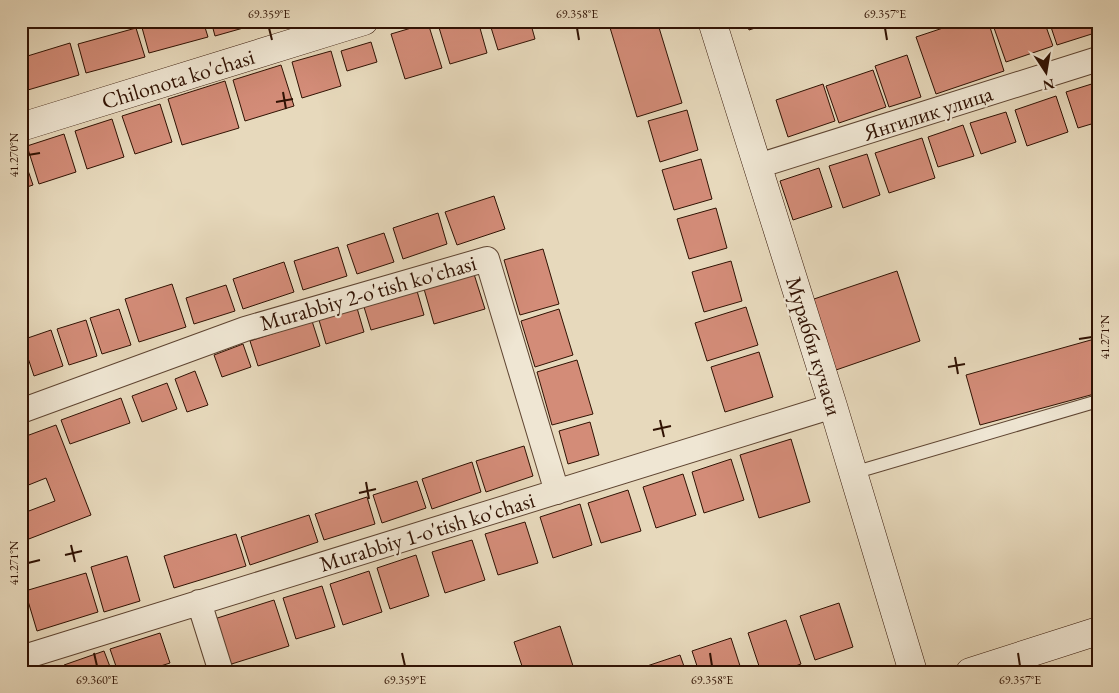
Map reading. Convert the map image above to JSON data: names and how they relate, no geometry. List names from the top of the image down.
{
  "streets": {
    "street": [
      "Chilonota ko'chasi",
      "Янгилик улица",
      "Murabbiy 2-o'tish ko'chasi",
      "Мурабби кучаси",
      "Murabbiy 1-o'tish ko'chasi"
    ]
  },
  "crossings": [
    ["Янгилик улица", "Мурабби кучаси"],
    ["Murabbiy 2-o'tish ko'chasi", "Murabbiy 1-o'tish ko'chasi"],
    ["Мурабби кучаси", "Murabbiy 1-o'tish ko'chasi"]
  ],
  "north": "bottom",
  "coordinates": [
    "69.359°E",
    "69.358°E",
    "69.357°E",
    "41.270°N",
    "41.271°N",
    "69.360°E"
  ]
}
